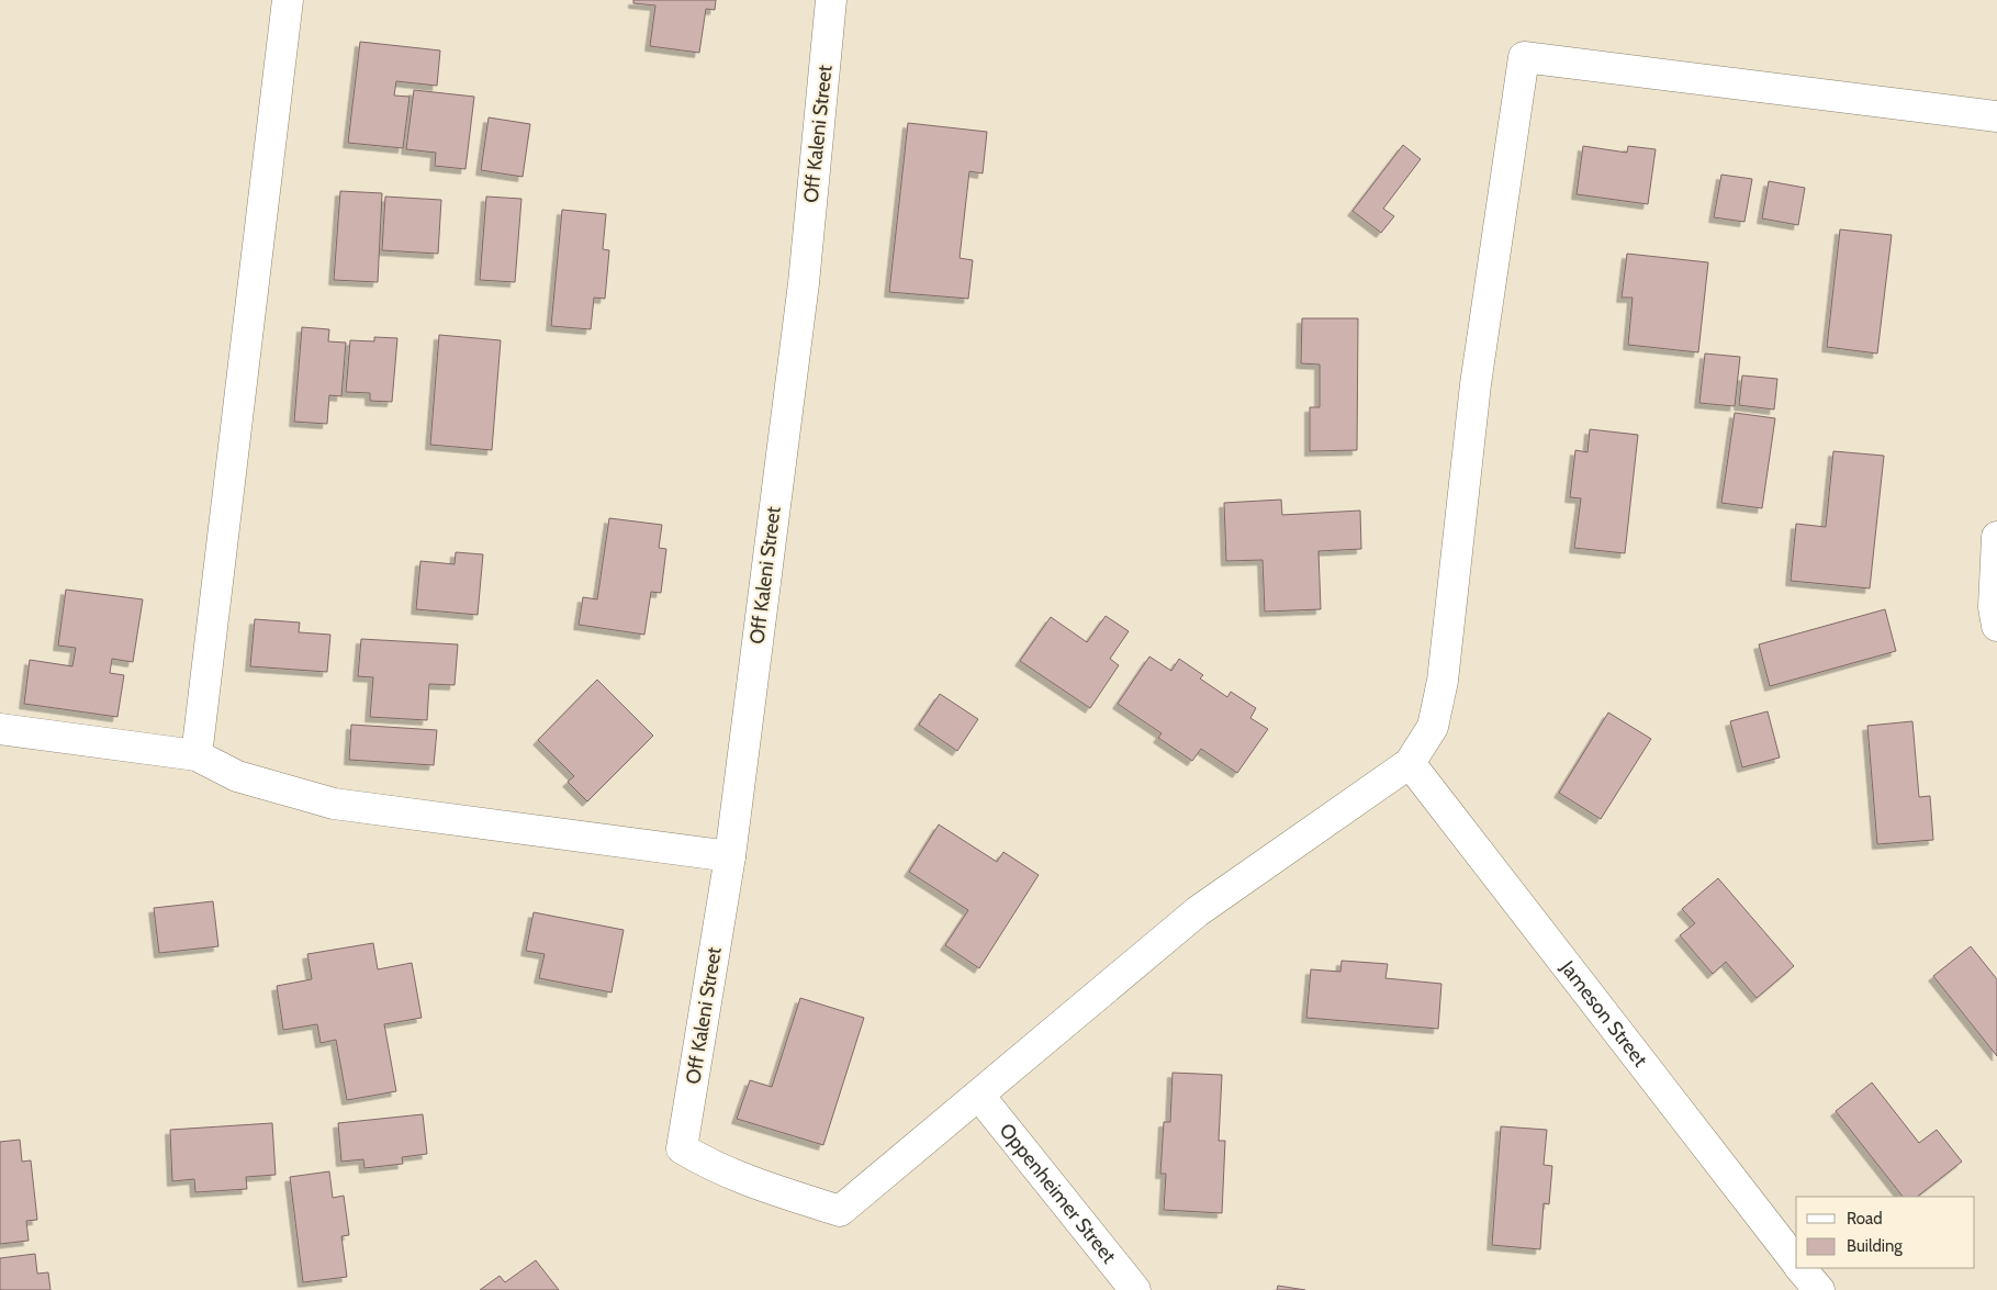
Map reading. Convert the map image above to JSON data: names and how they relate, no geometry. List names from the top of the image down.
{
  "streets": {
    "street": ["Off Kaleni Street", "Jameson Street", "Oppenheimer Street"]
  },
  "crossings": [
    ["Off Kaleni Street", "Oppenheimer Street"]
  ],
  "legend": ["Road", "Building"]
}
